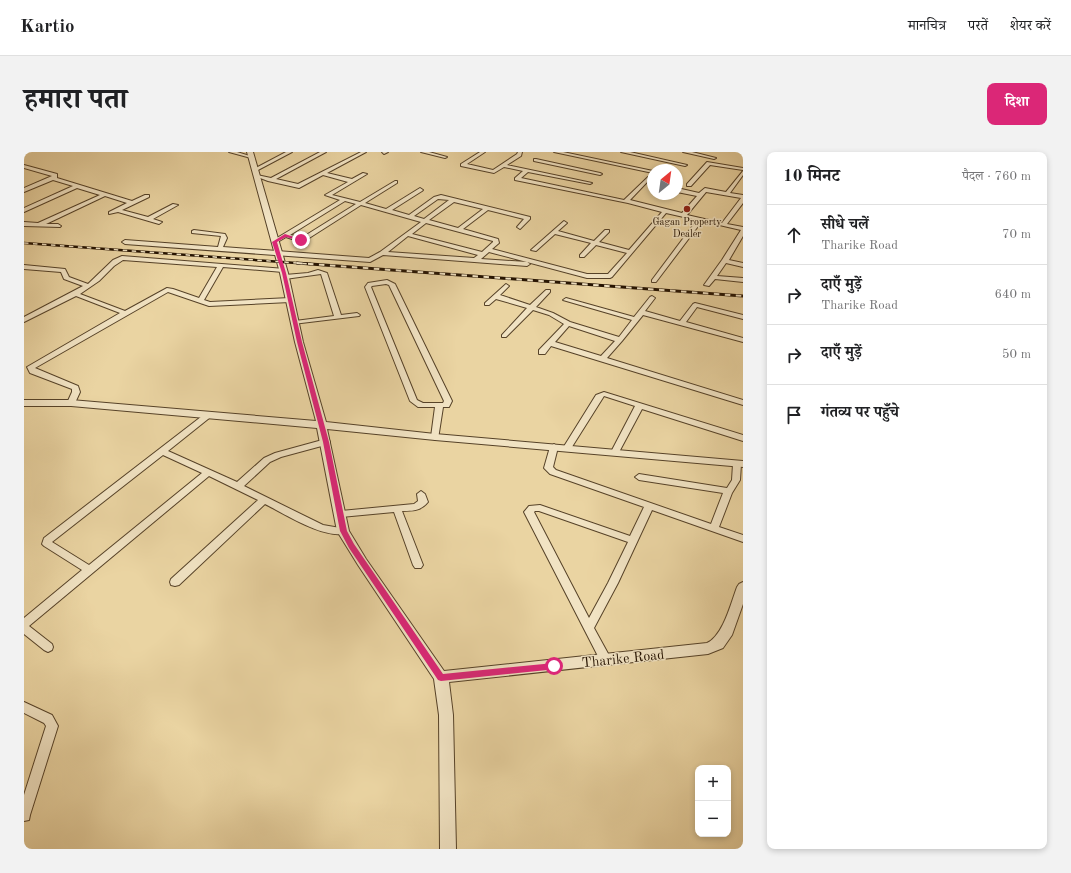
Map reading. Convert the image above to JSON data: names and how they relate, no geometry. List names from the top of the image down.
{
  "streets": {
    "street": ["Tharike Road"]
  },
  "places": ["Gagan Property Dealer"],
  "north": "top right",
  "page": {
    "header": "Kartio",
    "nav": ["मानचित्र", "परतें", "शेयर करें"],
    "title": "हमारा पता",
    "buttons": "दिशा",
    "heading": ["10 मिनट", "पैदल · 760 m"],
    "list": [
      ["सीधे चलें", "Tharike Road", "70 m"],
      ["दाएँ मुड़ें", "Tharike Road", "640 m"],
      ["दाएँ मुड़ें", "50 m"],
      "गंतव्य पर पहुँचे"
    ],
    "map_buttons": ["+", "−"]
  }
}
